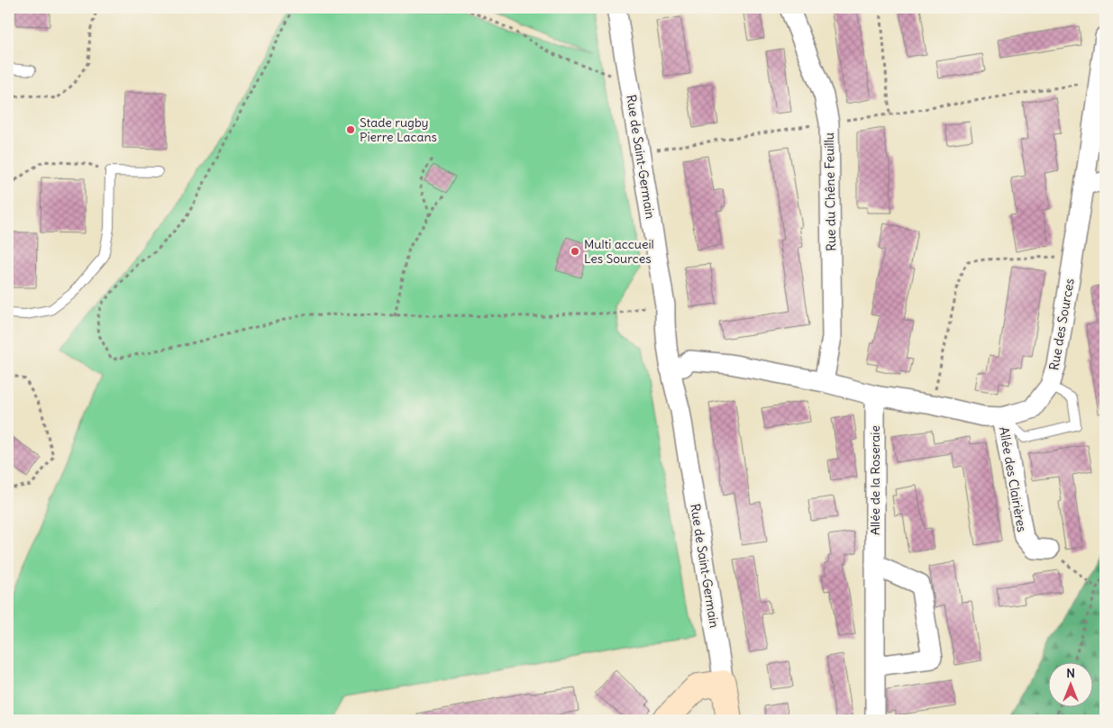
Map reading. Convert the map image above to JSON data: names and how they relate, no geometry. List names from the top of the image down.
{
  "streets": {
    "street": [
      "Rue de Saint-Germain",
      "Rue du Chêne Feuillu",
      "Rue des Sources",
      "Allée des Clairières",
      "Allée de la Roseraie"
    ]
  },
  "crossings": [
    ["Rue de Saint-Germain", "Rue des Sources"],
    ["Rue du Chêne Feuillu", "Rue des Sources"],
    ["Rue des Sources", "Allée des Clairières"],
    ["Rue des Sources", "Allée de la Roseraie"]
  ],
  "places": ["Stade rugby Pierre Lacans", "Multi accueil Les Sources"],
  "north": "top"
}
